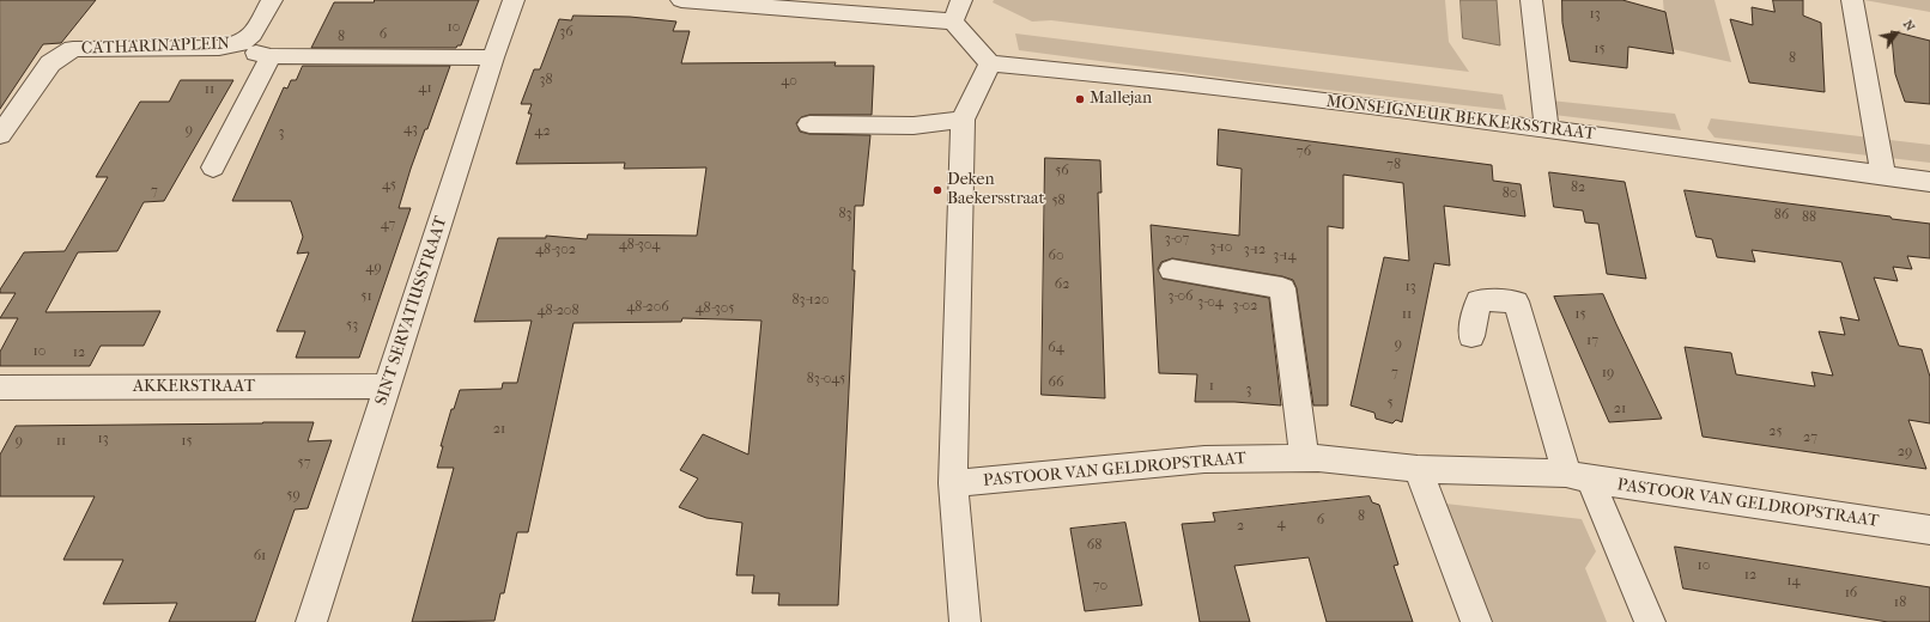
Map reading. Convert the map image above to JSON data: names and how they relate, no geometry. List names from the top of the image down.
{
  "streets": {
    "street": [
      "CATHARINAPLEIN",
      "MONSEIGNEUR BEKKERSSTRAAT",
      "SINT SERVATIUSSTRAAT",
      "AKKERSTRAAT",
      "PASTOOR VAN GELDROPSTRAAT"
    ]
  },
  "crossings": [
    ["SINT SERVATIUSSTRAAT", "AKKERSTRAAT"]
  ],
  "places": ["Mallejan", "Deken Baekersstraat"],
  "house_numbers": [
    "13",
    "10",
    "36",
    "6",
    "8",
    "15",
    "8",
    "38",
    "40",
    "41",
    "11",
    "43",
    "9",
    "42",
    "3",
    "76",
    "78",
    "56",
    "45",
    "82",
    "7",
    "80",
    "58",
    "83",
    "86",
    "88",
    "47",
    "3-07",
    "48-304",
    "3-10",
    "48-302",
    "3-12",
    "60",
    "3-14",
    "49",
    "62",
    "13",
    "51",
    "3-06",
    "83-120",
    "3-04",
    "3-02",
    "48-206",
    "48-305",
    "48-208",
    "11",
    "15",
    "53",
    "17",
    "9",
    "64",
    "10",
    "12",
    "7",
    "19",
    "83-045",
    "66",
    "1",
    "3",
    "5",
    "21",
    "21",
    "25",
    "27",
    "13",
    "9",
    "11",
    "15",
    "29",
    "57",
    "59",
    "8",
    "6",
    "4",
    "2",
    "68",
    "61",
    "10",
    "12",
    "14",
    "70",
    "16",
    "18"
  ],
  "north": "top right"
}
